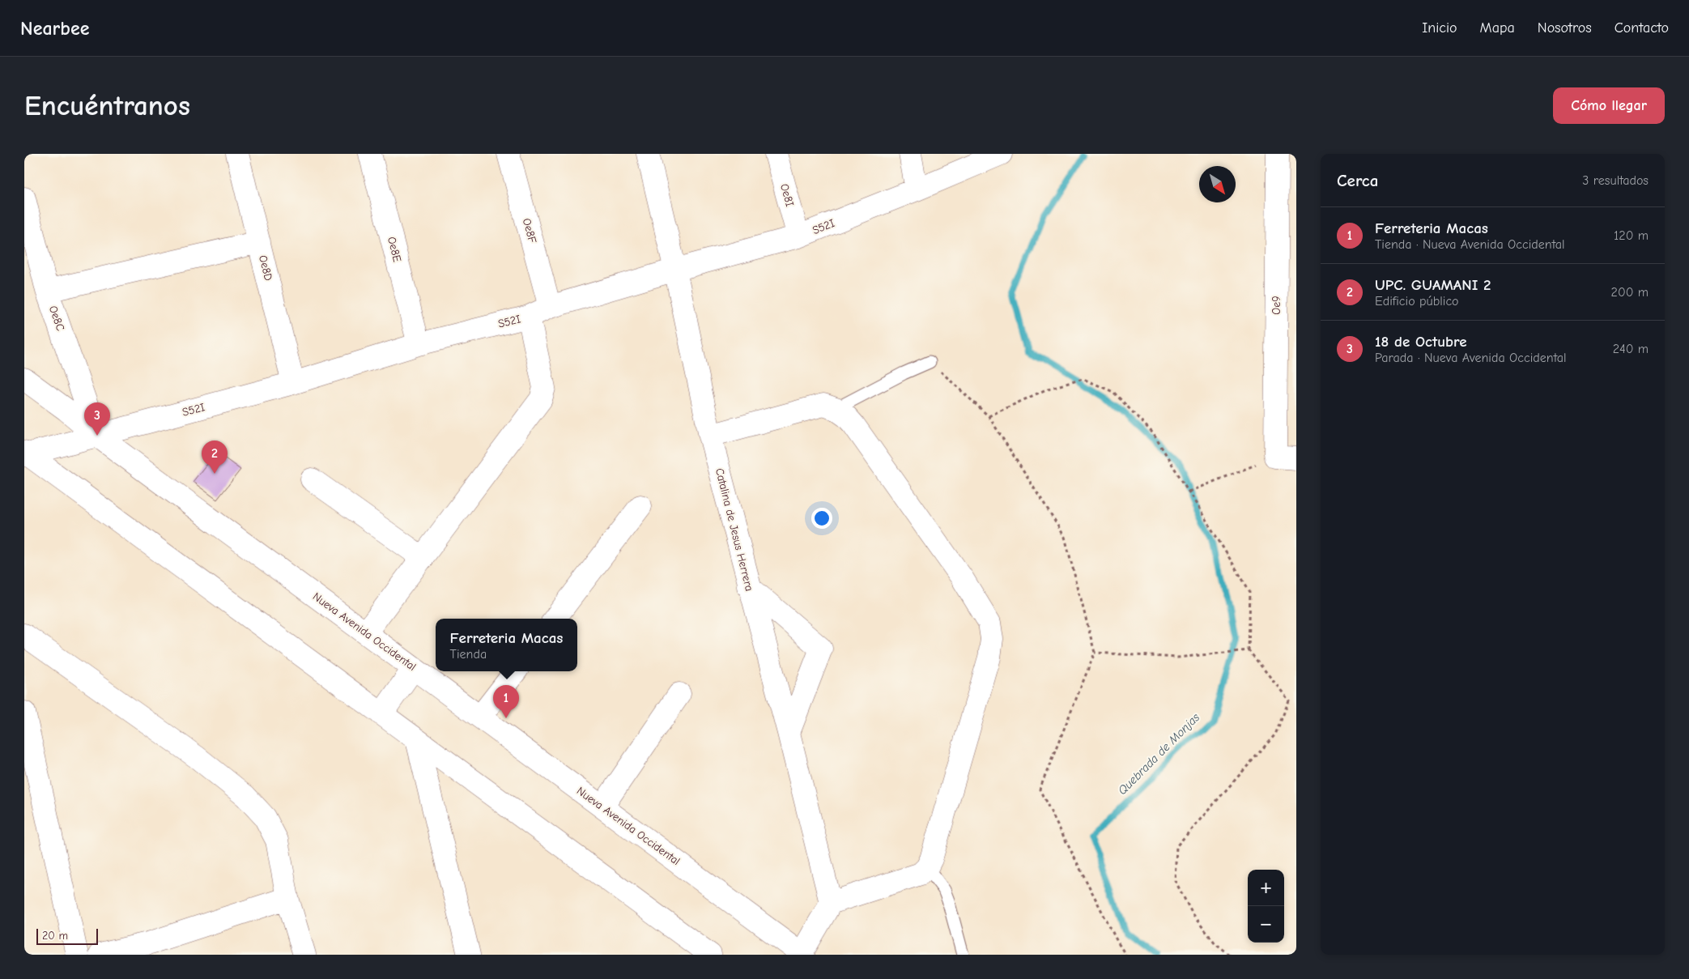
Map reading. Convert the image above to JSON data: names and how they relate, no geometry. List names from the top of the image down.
{
  "streets": {
    "street": [
      "Oe8I",
      "S52I",
      "Oe8F",
      "Oe8E",
      "Oe8D",
      "Oe9",
      "Oe8C",
      "Catalina de Jesus Herrera",
      "Nueva Avenida Occidental"
    ]
  },
  "crossings": [
    ["Oe8I", "S52I"],
    ["S52I", "Oe8F"],
    ["S52I", "Oe8E"],
    ["S52I", "Oe8D"],
    ["S52I", "Oe8C"],
    ["S52I", "Catalina de Jesus Herrera"],
    ["S52I", "Nueva Avenida Occidental"],
    ["Oe8C", "Nueva Avenida Occidental"]
  ],
  "water": ["Quebrada de Monjas"],
  "scale_bar": "20 m",
  "north": "bottom right",
  "page": {
    "header": "Nearbee",
    "nav": [
      "Inicio",
      "Mapa",
      "Nosotros",
      "Contacto"
    ],
    "buttons": "Cómo llegar",
    "title": "Encuéntranos",
    "heading": ["Cerca", "3 resultados"],
    "list": [
      {
        "mark": "1",
        "name": "Ferreteria Macas",
        "note": "Tienda · Nueva Avenida Occidental",
        "value": "120 m"
      },
      {
        "mark": "2",
        "name": "UPC. GUAMANI 2",
        "note": "Edificio público",
        "value": "200 m"
      },
      {
        "mark": "3",
        "name": "18 de Octubre",
        "note": "Parada · Nueva Avenida Occidental",
        "value": "240 m"
      }
    ],
    "pins": ["3", "2", "1"],
    "popup": ["Ferreteria Macas", "Tienda"],
    "map_buttons": ["+", "−"],
    "scale": "20 m"
  }
}
